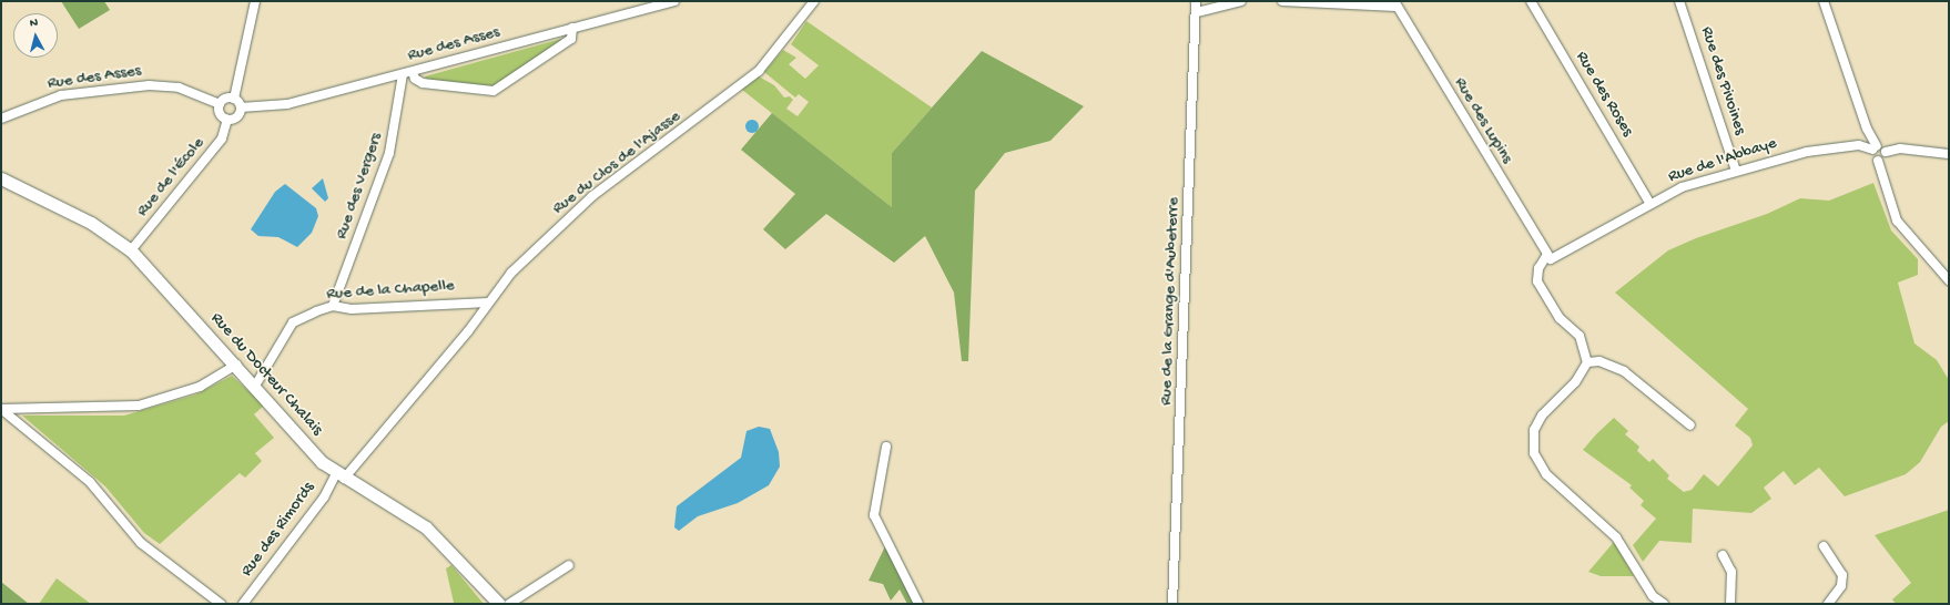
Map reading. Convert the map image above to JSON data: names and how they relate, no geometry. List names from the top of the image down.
{
  "streets": {
    "main road": ["Rue du Docteur Chalais"],
    "street": [
      "Rue des Asses",
      "Rue des Pivoines",
      "Rue des Roses",
      "Rue des Lupins",
      "Rue de l'Abbaye",
      "Rue du Clos de l'Ajasse",
      "Rue de l'École",
      "Rue des Vergers",
      "Rue de la Chapelle",
      "Rue de la Grange d'Aubeterre",
      "Rue des Rimords"
    ]
  },
  "crossings": [
    ["Rue des Asses", "Rue de l'École"],
    ["Rue des Asses", "Rue des Vergers"],
    ["Rue des Pivoines", "Rue de l'Abbaye"],
    ["Rue des Roses", "Rue de l'Abbaye"],
    ["Rue des Lupins", "Rue de l'Abbaye"],
    ["Rue du Clos de l'Ajasse", "Rue de la Chapelle"],
    ["Rue du Clos de l'Ajasse", "Rue du Docteur Chalais"],
    ["Rue du Clos de l'Ajasse", "Rue des Rimords"],
    ["Rue de l'École", "Rue du Docteur Chalais"],
    ["Rue des Vergers", "Rue de la Chapelle"],
    ["Rue de la Chapelle", "Rue du Docteur Chalais"],
    ["Rue du Docteur Chalais", "Rue des Rimords"]
  ],
  "north": "top"
}
